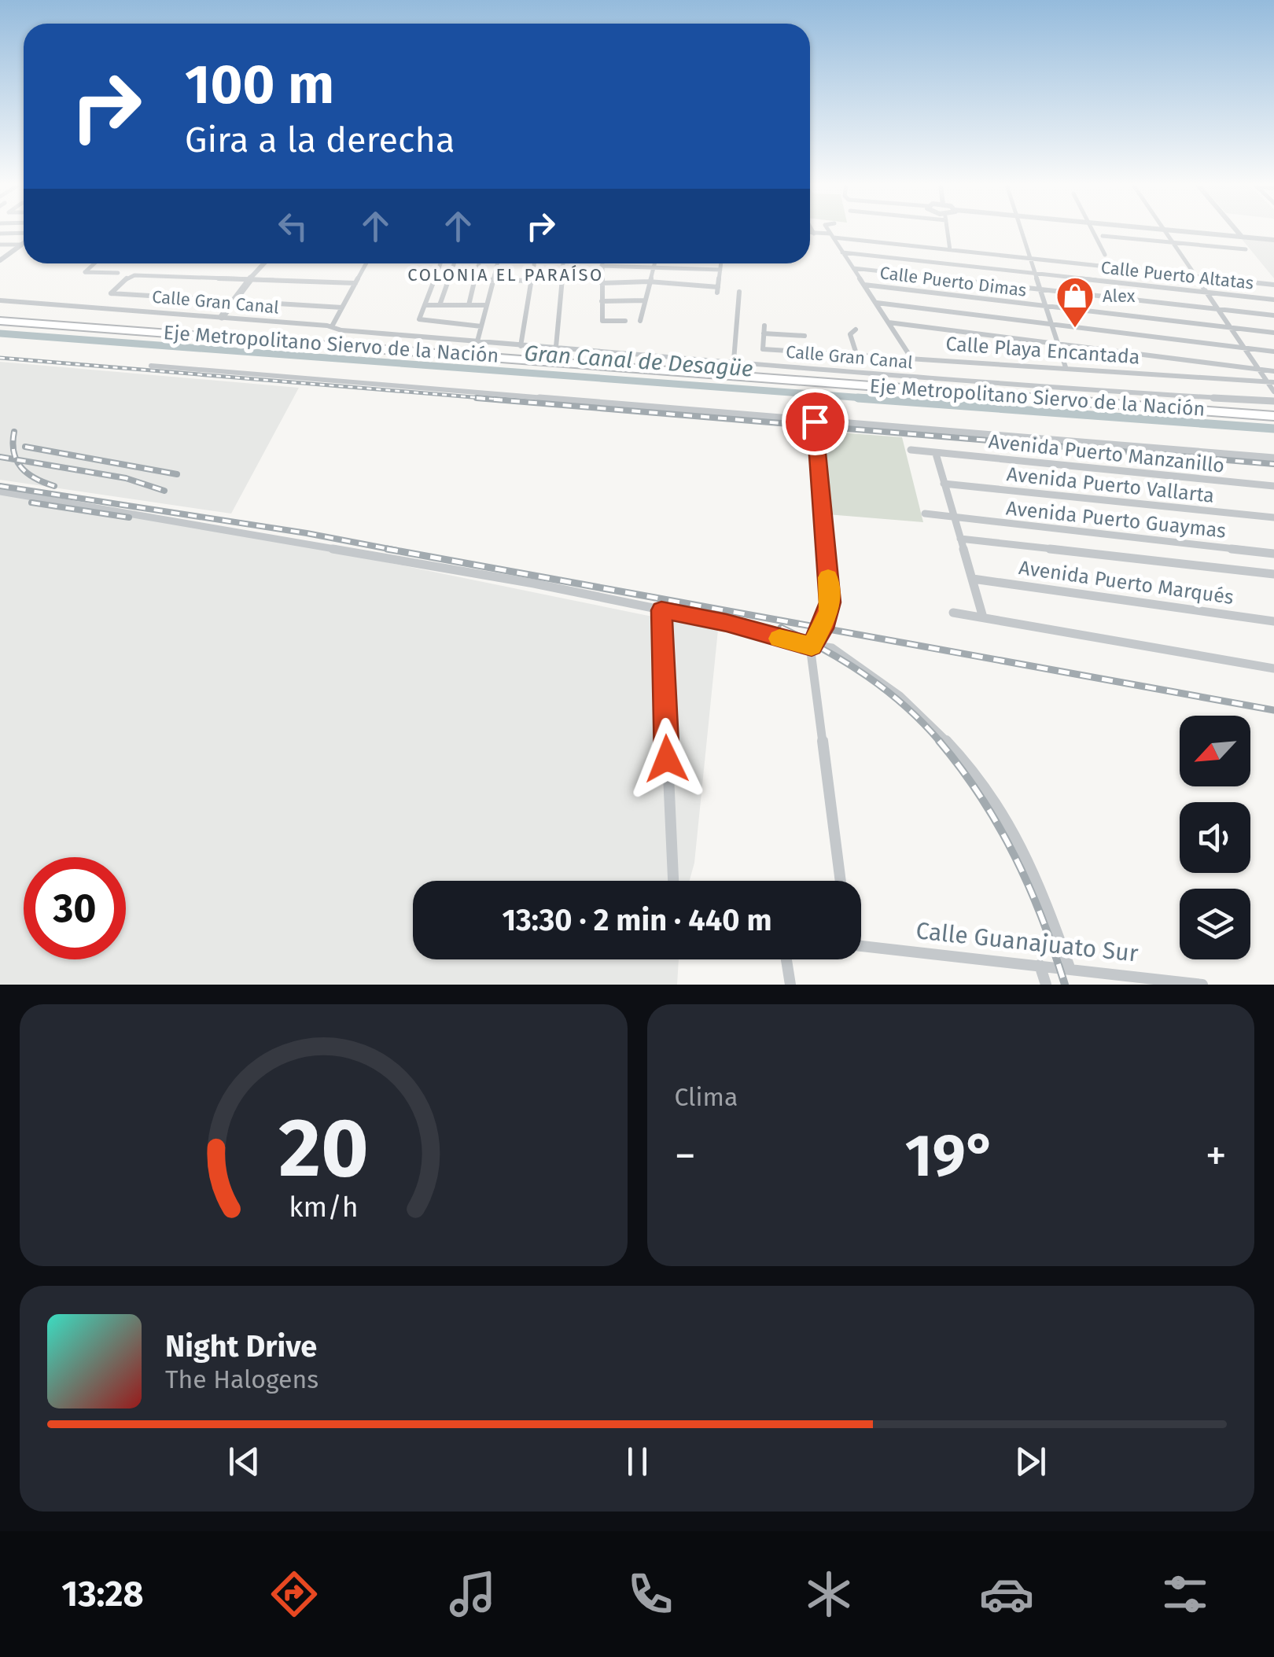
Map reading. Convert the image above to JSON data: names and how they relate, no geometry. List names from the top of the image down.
{
  "streets": {
    "highway": ["Eje Metropolitano Siervo de la Nación"],
    "street": [
      "Calle Puerto Altatas",
      "Calle Puerto Dimas",
      "Calle Gran Canal",
      "Calle Playa Encantada",
      "Avenida Puerto Manzanillo",
      "Avenida Puerto Vallarta",
      "Avenida Puerto Guaymas",
      "Avenida Puerto Marqués",
      "Calle Guanajuato Sur"
    ]
  },
  "districts": ["COLONIA EL PARAÍSO"],
  "water": ["Gran Canal de Desagüe"],
  "places": {
    "shop": ["Alex"]
  },
  "north": "bottom left",
  "page": {
    "turn": ["100 m", "Gira a la derecha"],
    "limit": "30",
    "trip": "13:30 · 2 min · 440 m",
    "tile": "Clima",
    "heat": ["−", "19°", "+"],
    "song": ["Night Drive", "The Halogens"],
    "tabs": "13:28",
    "gauge": ["20", "km/h"]
  }
}
